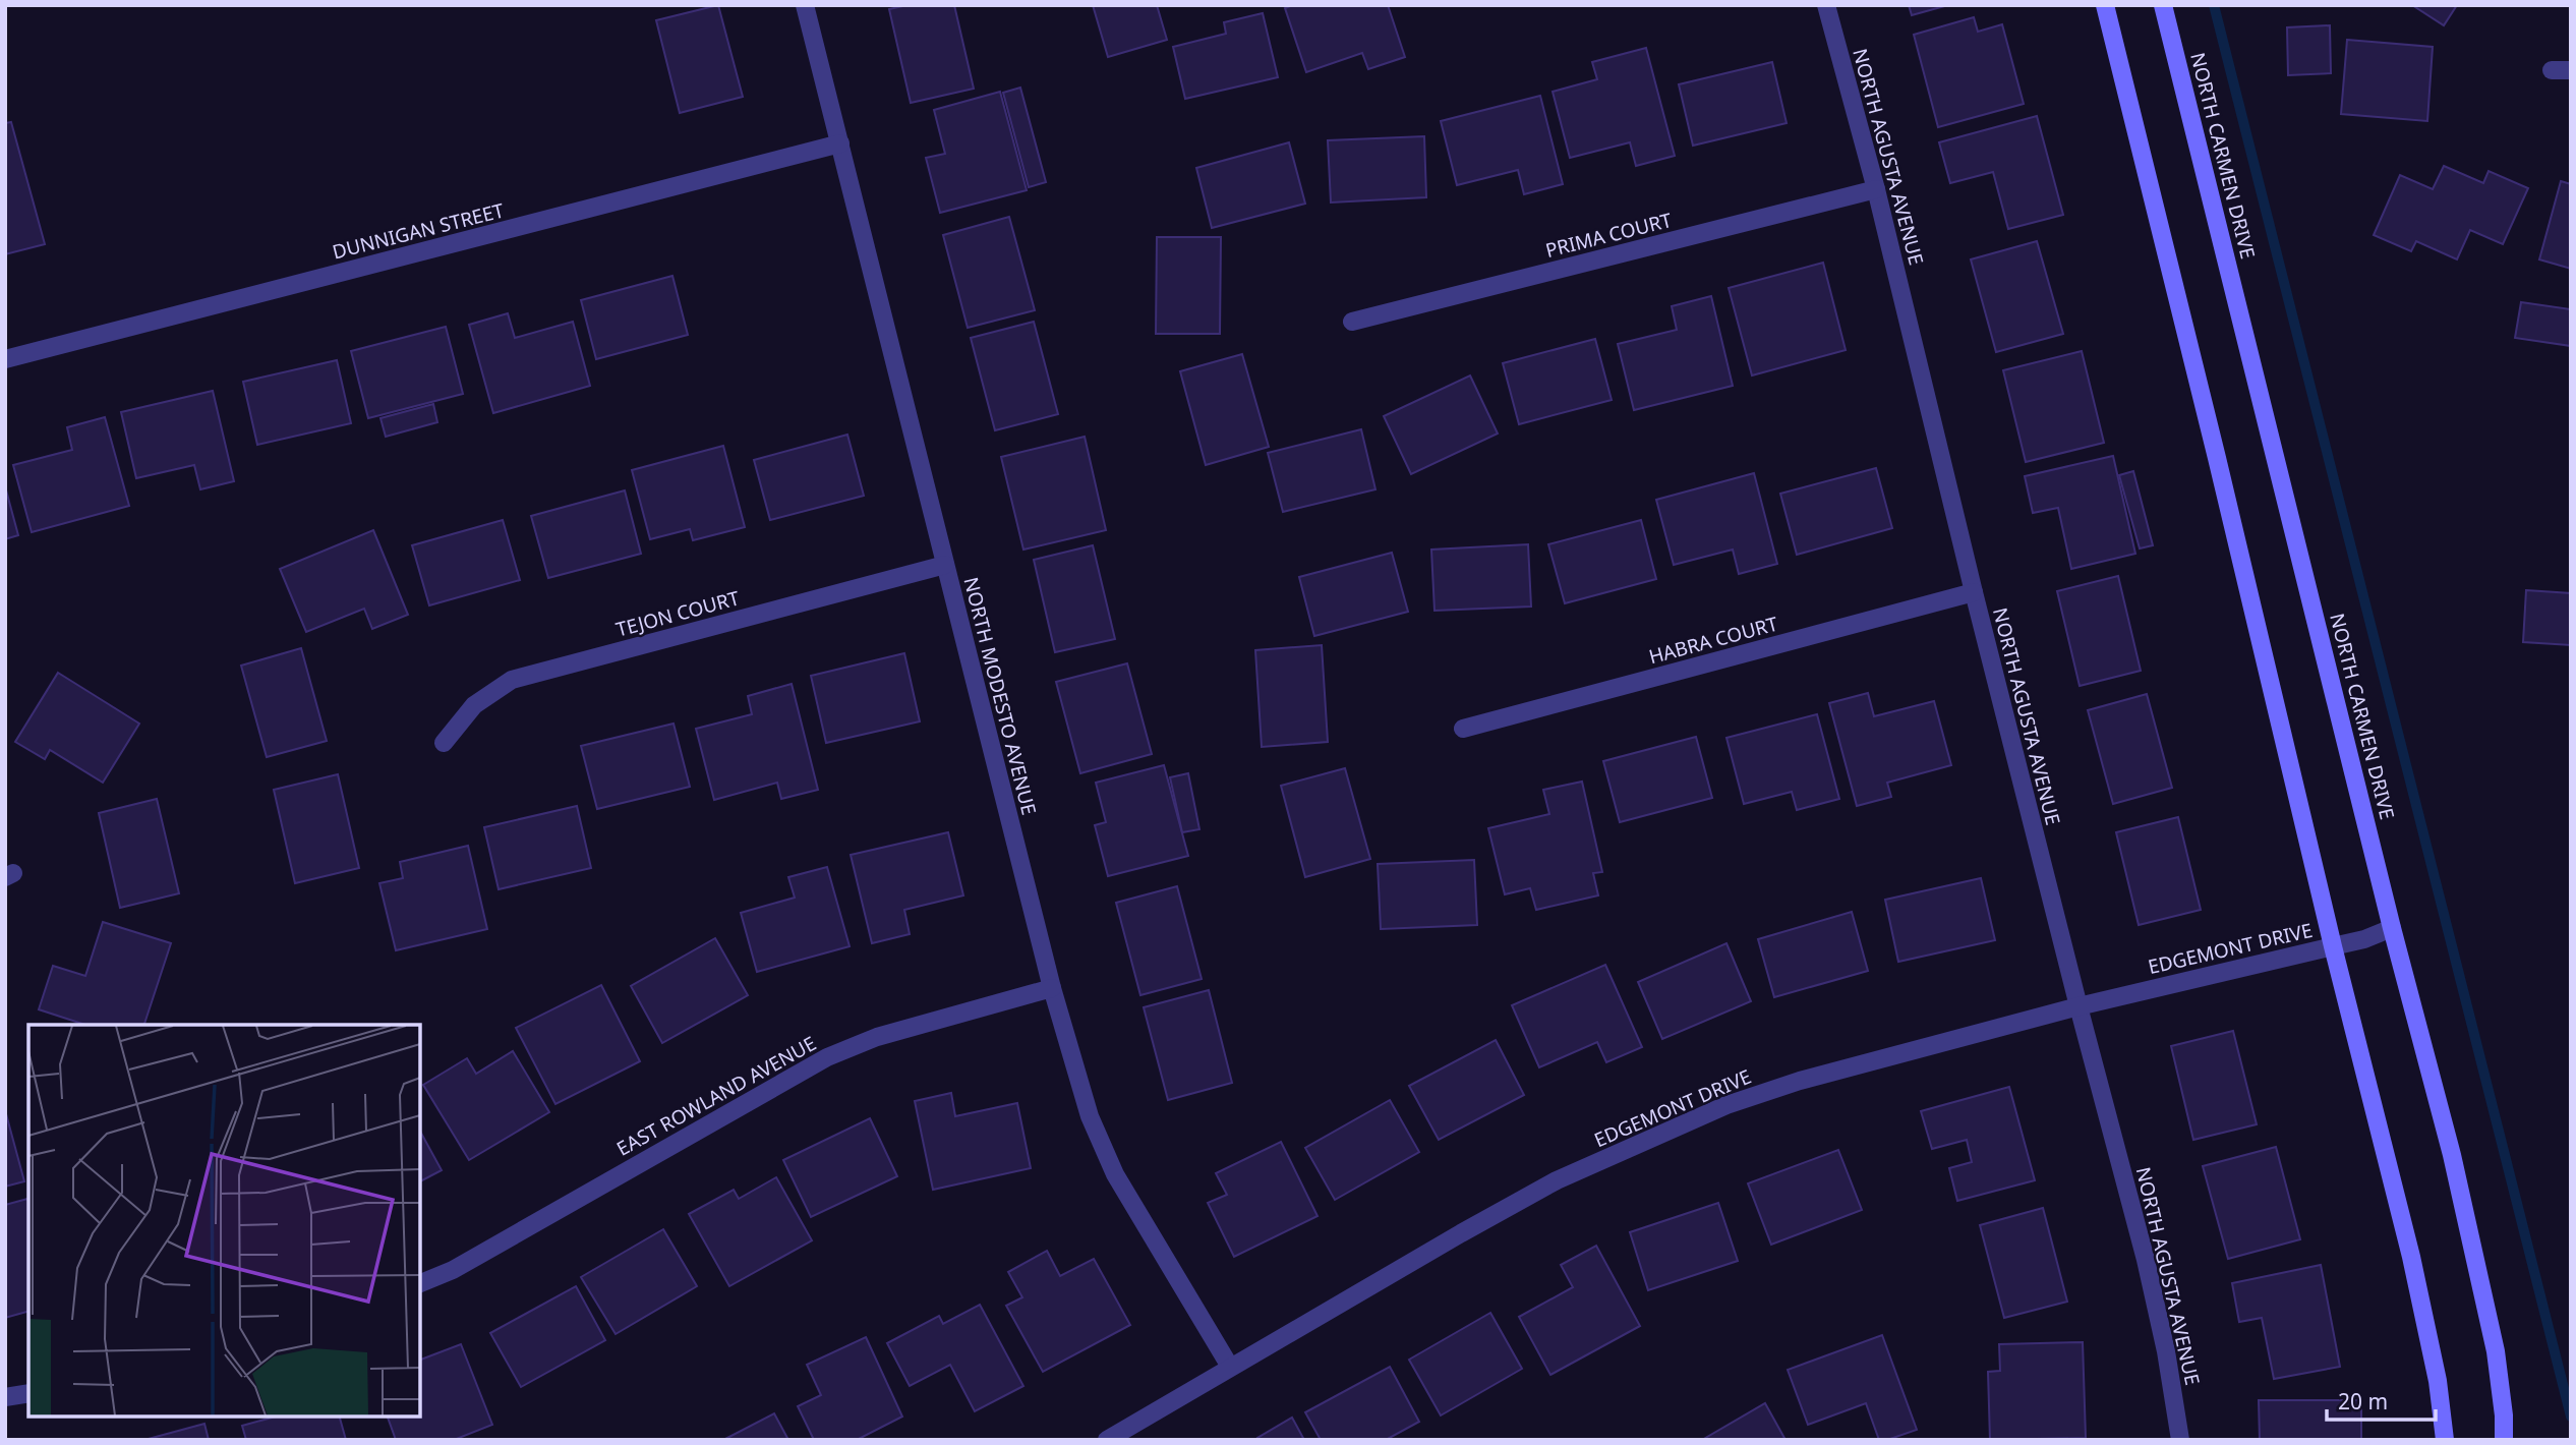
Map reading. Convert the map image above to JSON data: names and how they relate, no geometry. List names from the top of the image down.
{
  "streets": {
    "main road": ["NORTH CARMEN DRIVE"],
    "street": [
      "NORTH AGUSTA AVENUE",
      "DUNNIGAN STREET",
      "PRIMA COURT",
      "TEJON COURT",
      "HABRA COURT",
      "NORTH MODESTO AVENUE",
      "EDGEMONT DRIVE",
      "EAST ROWLAND AVENUE"
    ]
  },
  "crossings": [
    ["NORTH CARMEN DRIVE", "EDGEMONT DRIVE"],
    ["NORTH AGUSTA AVENUE", "PRIMA COURT"],
    ["NORTH AGUSTA AVENUE", "HABRA COURT"],
    ["NORTH AGUSTA AVENUE", "EDGEMONT DRIVE"],
    ["DUNNIGAN STREET", "NORTH MODESTO AVENUE"],
    ["TEJON COURT", "NORTH MODESTO AVENUE"],
    ["NORTH MODESTO AVENUE", "EDGEMONT DRIVE"],
    ["NORTH MODESTO AVENUE", "EAST ROWLAND AVENUE"]
  ],
  "scale_bar": "20 m"
}
